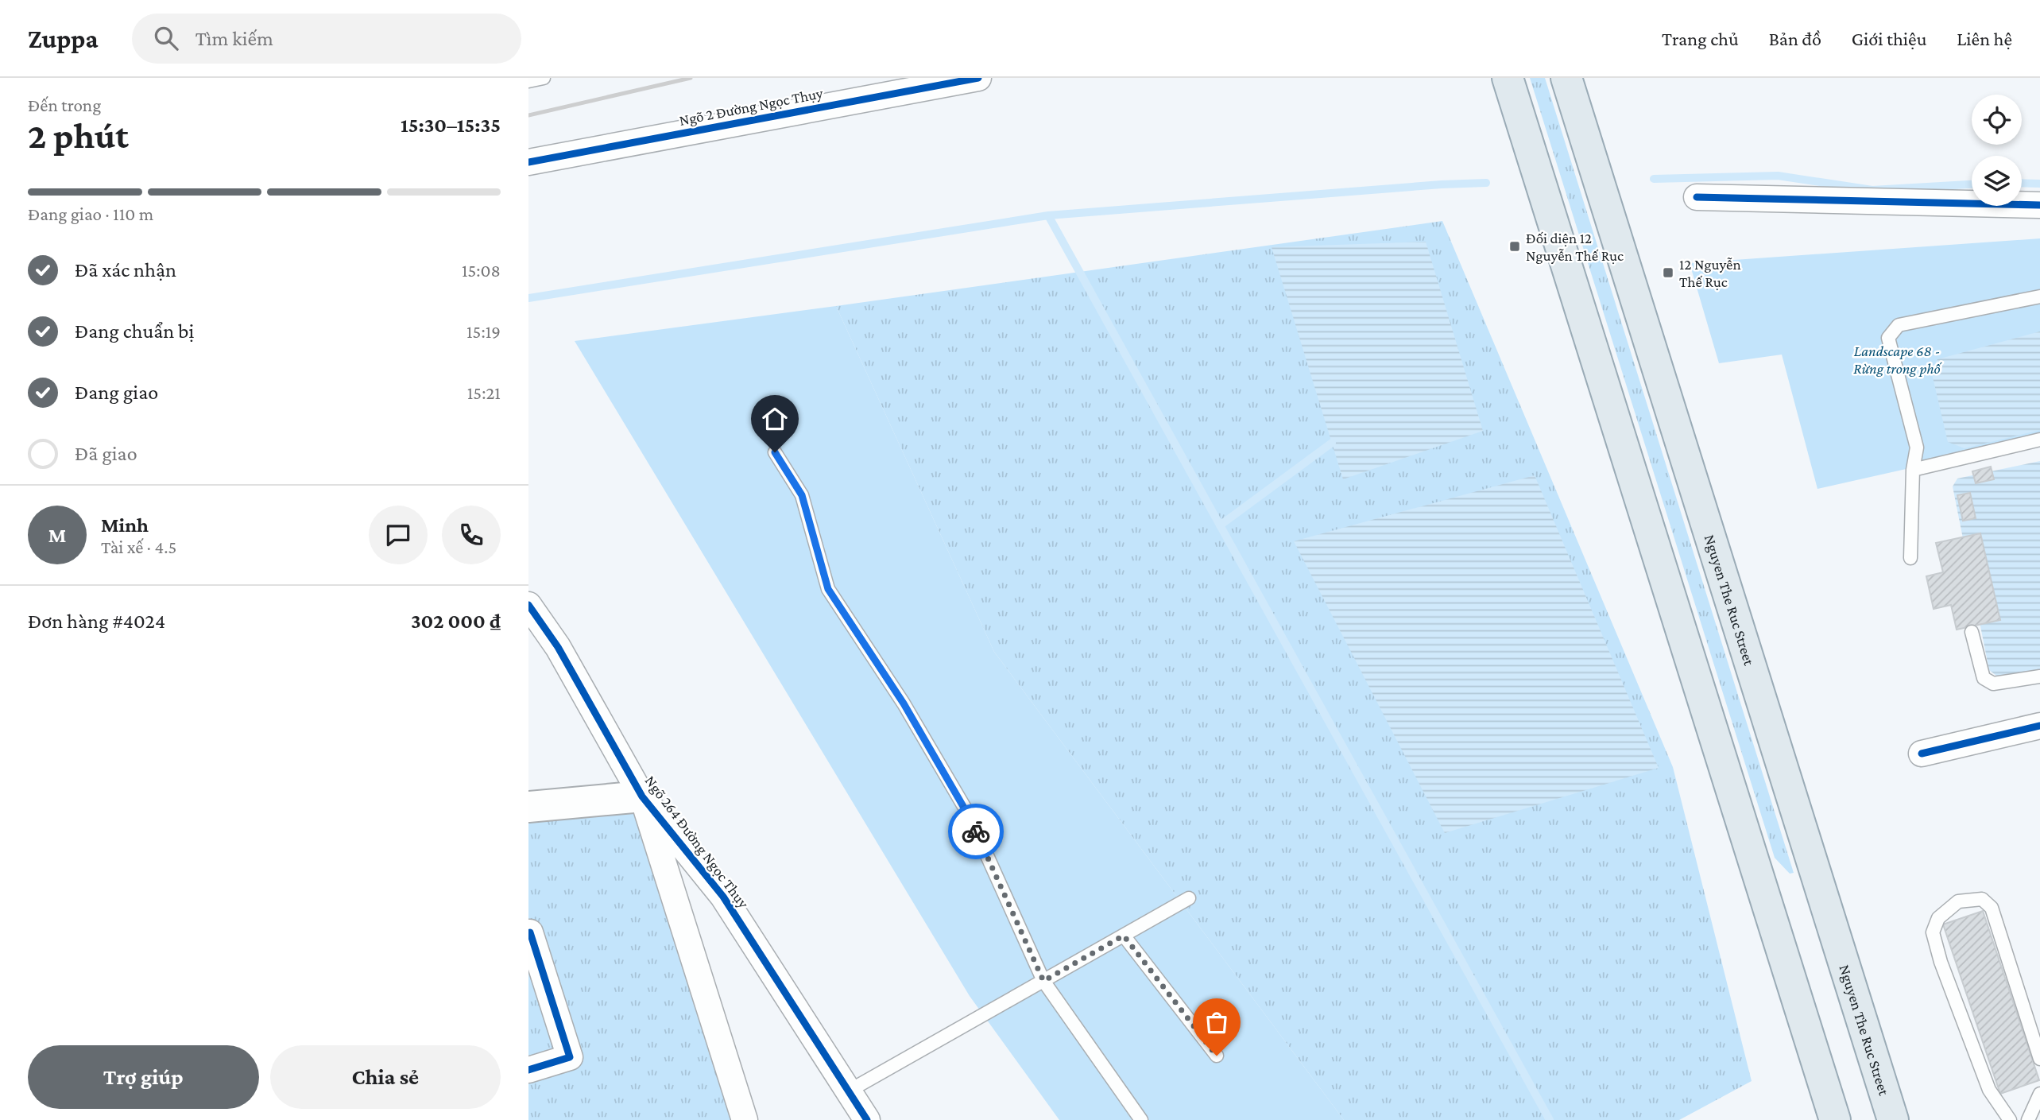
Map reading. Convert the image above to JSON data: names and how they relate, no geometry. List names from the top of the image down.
{
  "streets": {
    "main road": ["Nguyen The Ruc Street"],
    "street": ["Ngõ 2 Đường Ngọc Thụy", "Ngõ 264 Đường Ngọc Thụy"]
  },
  "parks": ["Landscape 68 - Rừng trong phố"],
  "places": {
    "transit": ["Đối diện 12 Nguyễn Thế Rục", "12 Nguyễn Thế Rục"]
  },
  "page": {
    "header": "Zuppa",
    "search": "Tìm kiếm",
    "nav": [
      "Trang chủ",
      "Bản đồ",
      "Giới thiệu",
      "Liên hệ"
    ],
    "heading": ["2 phút", "Đến trong", "15:30–15:35"],
    "panel": [
      "Minh",
      "Tài xế · 4.5",
      "Đơn hàng #4024",
      "302 000 ₫"
    ],
    "bar": "Đang giao · 110 m",
    "list": [
      ["Đã xác nhận", "15:08"],
      ["Đang chuẩn bị", "15:19"],
      ["Đang giao", "15:21"],
      "Đã giao"
    ],
    "round": "M",
    "buttons": ["Trợ giúp", "Chia sẻ"]
  }
}
